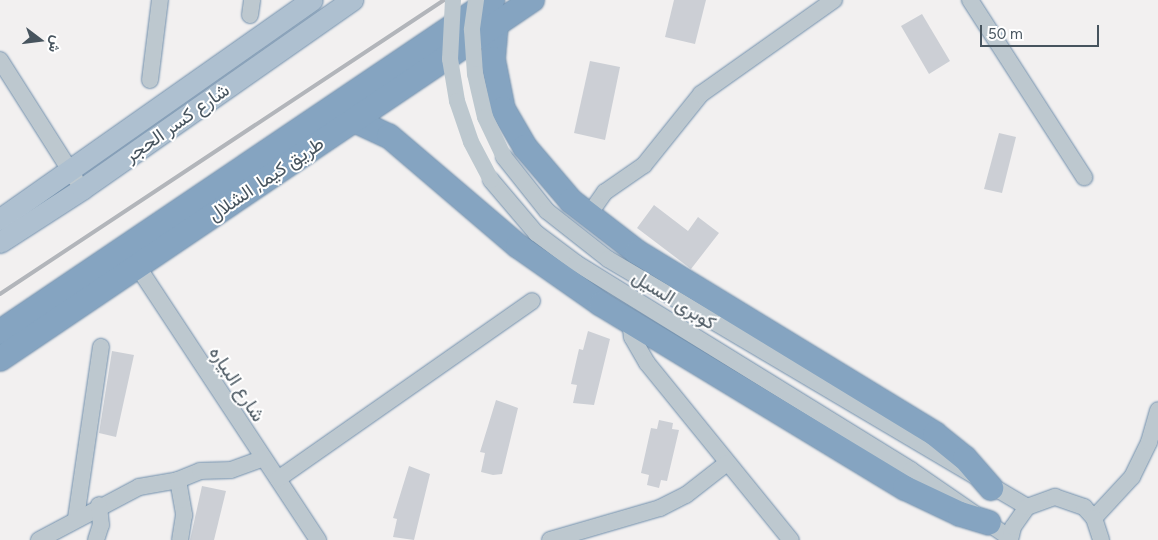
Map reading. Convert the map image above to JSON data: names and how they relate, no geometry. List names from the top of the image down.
{
  "streets": {
    "highway": ["طريق كيما, الشلال"],
    "main road": ["شارع كسر الحجر"],
    "street": ["كوبرى السيل", "شارع البياره"]
  },
  "crossings": [
    ["طريق كيما, الشلال", "شارع البياره"]
  ],
  "scale_bar": "50 m",
  "north": "right"
}
